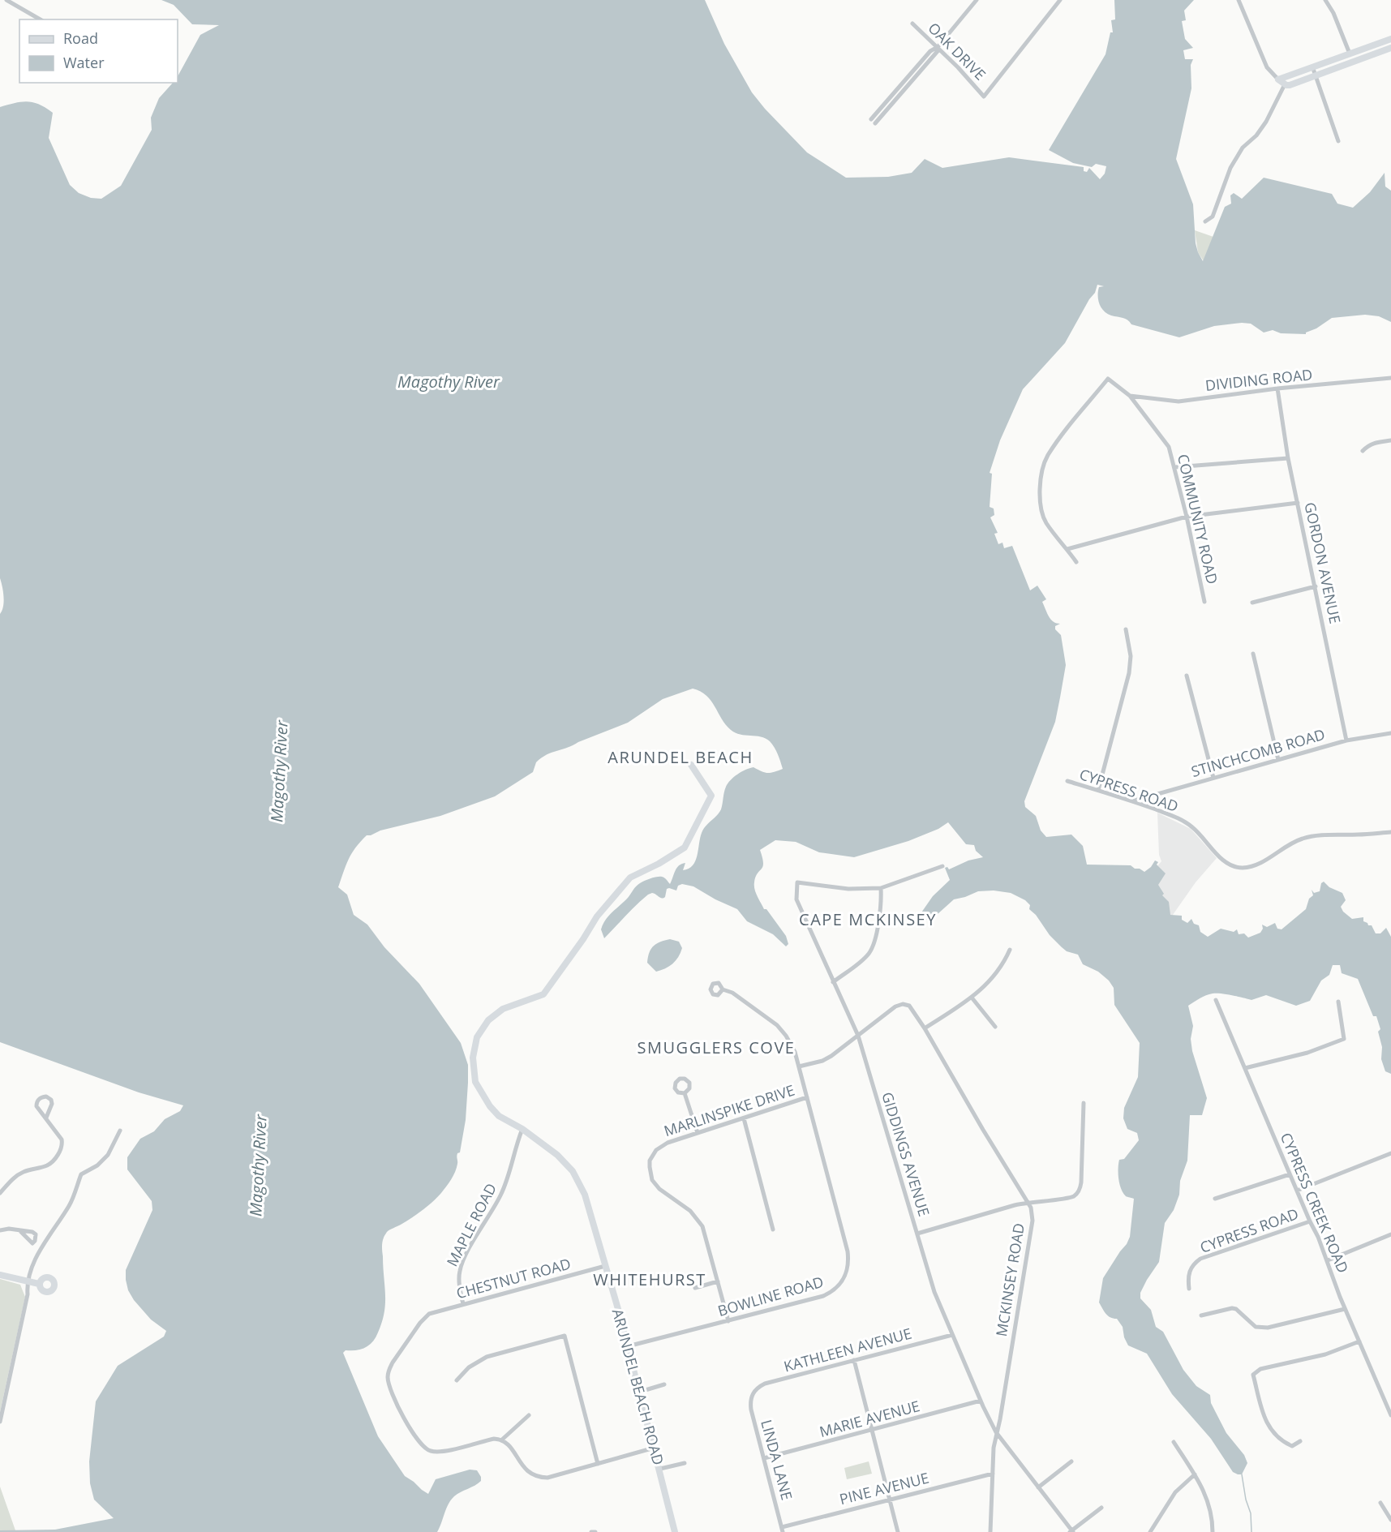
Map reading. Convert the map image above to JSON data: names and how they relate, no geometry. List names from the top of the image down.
{
  "streets": {
    "street": [
      "OAK DRIVE",
      "DIVIDING ROAD",
      "COMMUNITY ROAD",
      "GORDON AVENUE",
      "STINCHCOMB ROAD",
      "CYPRESS ROAD",
      "MARLINSPIKE DRIVE",
      "GIDDINGS AVENUE",
      "CYPRESS CREEK ROAD",
      "MAPLE ROAD",
      "CHESTNUT ROAD",
      "MCKINSEY ROAD",
      "BOWLINE ROAD",
      "KATHLEEN AVENUE",
      "ARUNDEL BEACH ROAD",
      "MARIE AVENUE",
      "LINDA LANE",
      "PINE AVENUE"
    ]
  },
  "crossings": [
    ["DIVIDING ROAD", "COMMUNITY ROAD"],
    ["DIVIDING ROAD", "GORDON AVENUE"],
    ["GORDON AVENUE", "STINCHCOMB ROAD"],
    ["STINCHCOMB ROAD", "CYPRESS ROAD"],
    ["CYPRESS ROAD", "CYPRESS CREEK ROAD"],
    ["MARLINSPIKE DRIVE", "BOWLINE ROAD"],
    ["GIDDINGS AVENUE", "MCKINSEY ROAD"],
    ["GIDDINGS AVENUE", "KATHLEEN AVENUE"],
    ["GIDDINGS AVENUE", "MARIE AVENUE"],
    ["MAPLE ROAD", "CHESTNUT ROAD"],
    ["MAPLE ROAD", "ARUNDEL BEACH ROAD"],
    ["CHESTNUT ROAD", "ARUNDEL BEACH ROAD"],
    ["MCKINSEY ROAD", "PINE AVENUE"],
    ["BOWLINE ROAD", "ARUNDEL BEACH ROAD"],
    ["KATHLEEN AVENUE", "LINDA LANE"],
    ["MARIE AVENUE", "LINDA LANE"],
    ["LINDA LANE", "PINE AVENUE"]
  ],
  "districts": [
    "ARUNDEL BEACH",
    "CAPE MCKINSEY",
    "SMUGGLERS COVE",
    "WHITEHURST"
  ],
  "water": ["Magothy River"],
  "legend": ["Road", "Water"]
}
